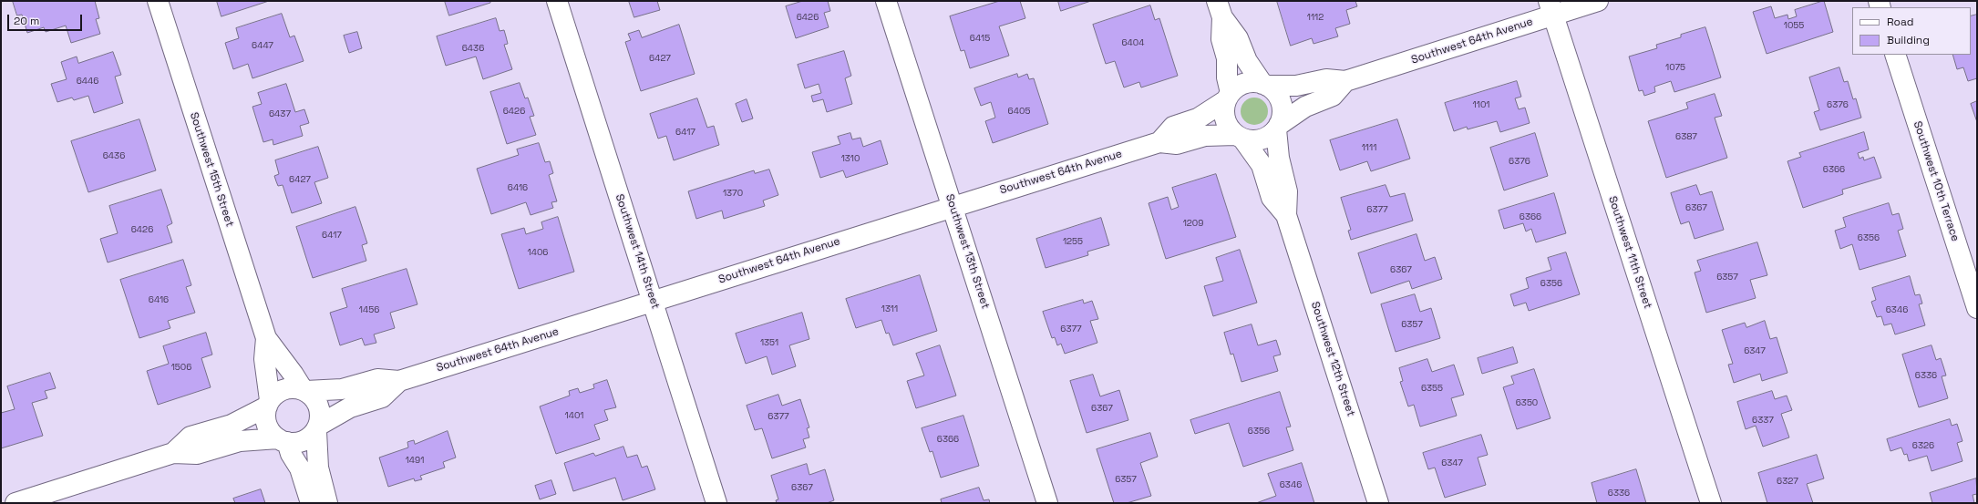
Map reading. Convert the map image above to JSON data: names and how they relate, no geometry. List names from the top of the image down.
{
  "streets": {
    "street": [
      "Southwest 64th Avenue",
      "Southwest 15th Street",
      "Southwest 10th Terrace",
      "Southwest 14th Street",
      "Southwest 13th Street",
      "Southwest 11th Street",
      "Southwest 12th Street"
    ]
  },
  "crossings": [
    ["Southwest 64th Avenue", "Southwest 15th Street"],
    ["Southwest 64th Avenue", "Southwest 14th Street"],
    ["Southwest 64th Avenue", "Southwest 13th Street"],
    ["Southwest 64th Avenue", "Southwest 11th Street"],
    ["Southwest 64th Avenue", "Southwest 12th Street"]
  ],
  "house_numbers": [
    "6426",
    "1112",
    "1055",
    "6415",
    "6404",
    "6447",
    "6436",
    "6427",
    "1075",
    "6446",
    "1101",
    "6376",
    "6426",
    "6405",
    "6437",
    "6417",
    "6387",
    "1111",
    "6436",
    "1310",
    "6376",
    "6366",
    "6427",
    "6416",
    "1370",
    "6367",
    "6377",
    "6366",
    "1209",
    "6426",
    "6417",
    "6356",
    "1255",
    "1406",
    "6367",
    "6357",
    "6356",
    "6416",
    "1311",
    "1456",
    "6346",
    "6357",
    "6377",
    "1351",
    "6347",
    "1506",
    "6336",
    "6355",
    "6350",
    "6367",
    "1401",
    "6377",
    "6337",
    "6356",
    "6366",
    "6326",
    "1491",
    "6347",
    "6357",
    "6327",
    "6346",
    "6367",
    "6336"
  ],
  "legend": ["Road", "Building"],
  "scale_bar": "20 m"
}
